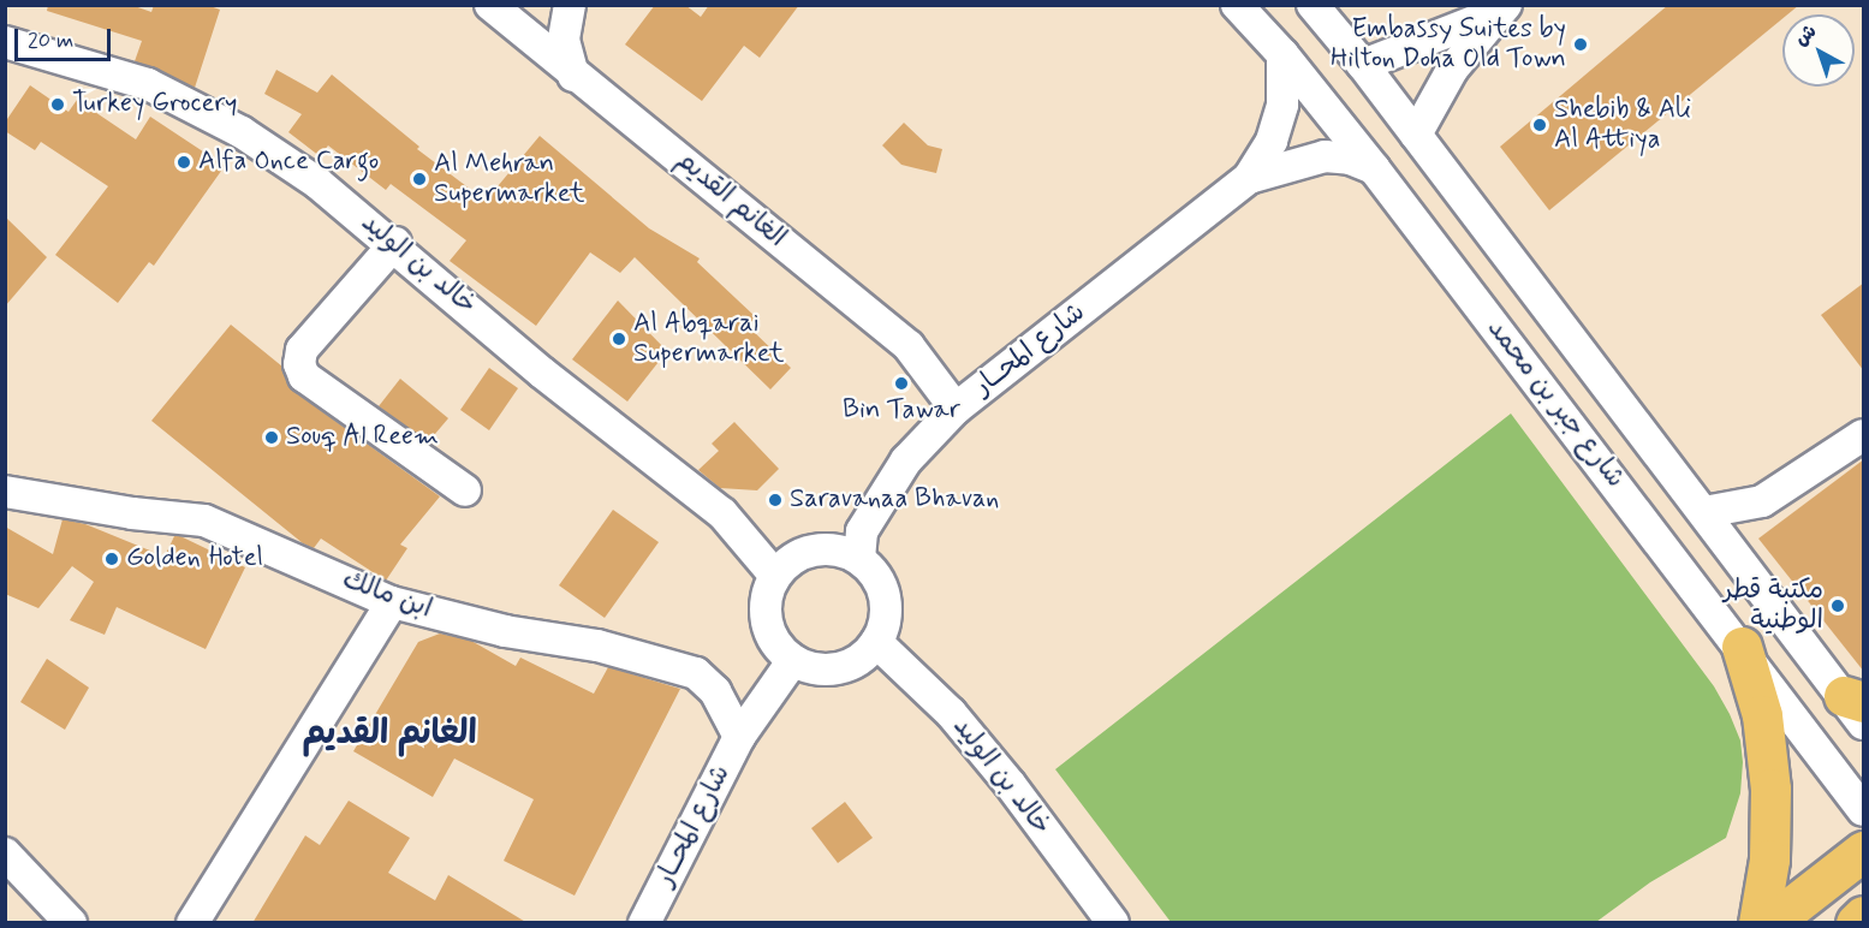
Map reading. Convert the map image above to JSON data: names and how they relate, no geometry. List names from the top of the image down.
{
  "streets": {
    "street": [
      "الغانم القديم",
      "خالد بن الوليد",
      "شارع المحــار",
      "شارع جبر بن محمد",
      "ابن مالك"
    ]
  },
  "crossings": [
    ["الغانم القديم", "شارع المحــار"],
    ["خالد بن الوليد", "شارع المحــار"],
    ["شارع المحــار", "شارع جبر بن محمد"],
    ["شارع المحــار", "ابن مالك"]
  ],
  "districts": ["الغانم القديم"],
  "places": [
    "Embassy Suites by Hilton Doha Old Town",
    "Turkey Grocery",
    "Shebib & Ali Al Attiya",
    "Alfa Once Cargo",
    "Al Mehran Supermarket",
    "Al Abqarai Supermarket",
    "Bin Tawar",
    "Souq Al Reem",
    "Saravanaa Bhavan",
    "Golden Hotel",
    "مكتبة قطر الوطنية"
  ],
  "scale_bar": "20 m",
  "north": "top left"
}
